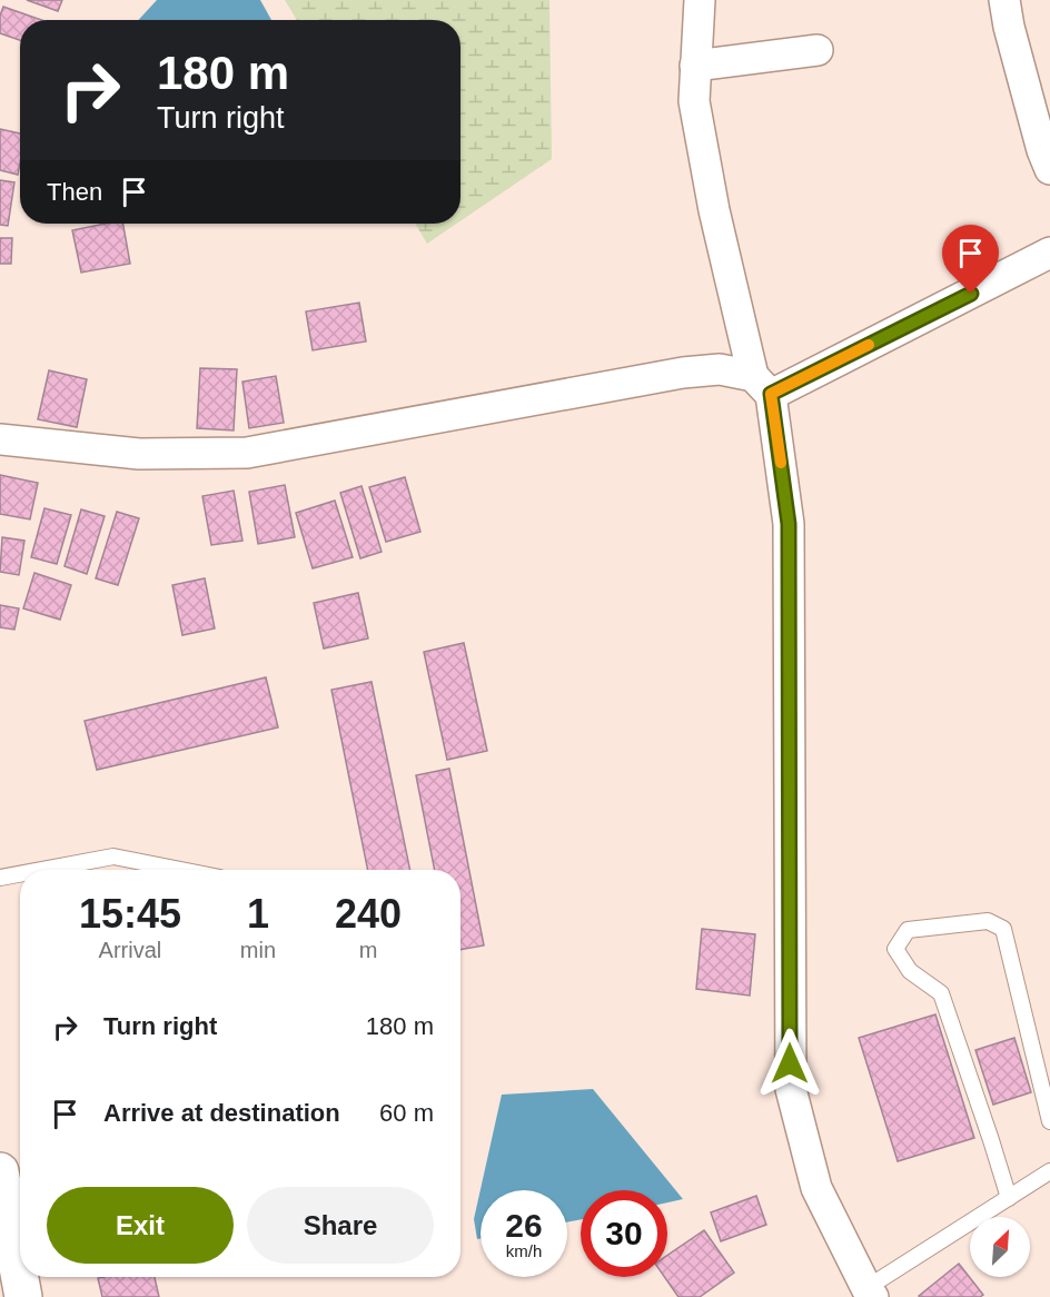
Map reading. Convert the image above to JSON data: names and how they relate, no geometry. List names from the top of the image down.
{
  "north": "top right",
  "page": {
    "turn": ["180 m", "Turn right"],
    "then": "Then",
    "eta": [
      "15:45",
      "Arrival",
      "1",
      "min",
      "240",
      "m"
    ],
    "list": [
      {
        "name": "Turn right",
        "value": "180 m"
      },
      {
        "name": "Arrive at destination",
        "value": "60 m"
      }
    ],
    "buttons": ["Exit", "Share"],
    "speed": "26 km/h",
    "limit": "30"
  }
}
